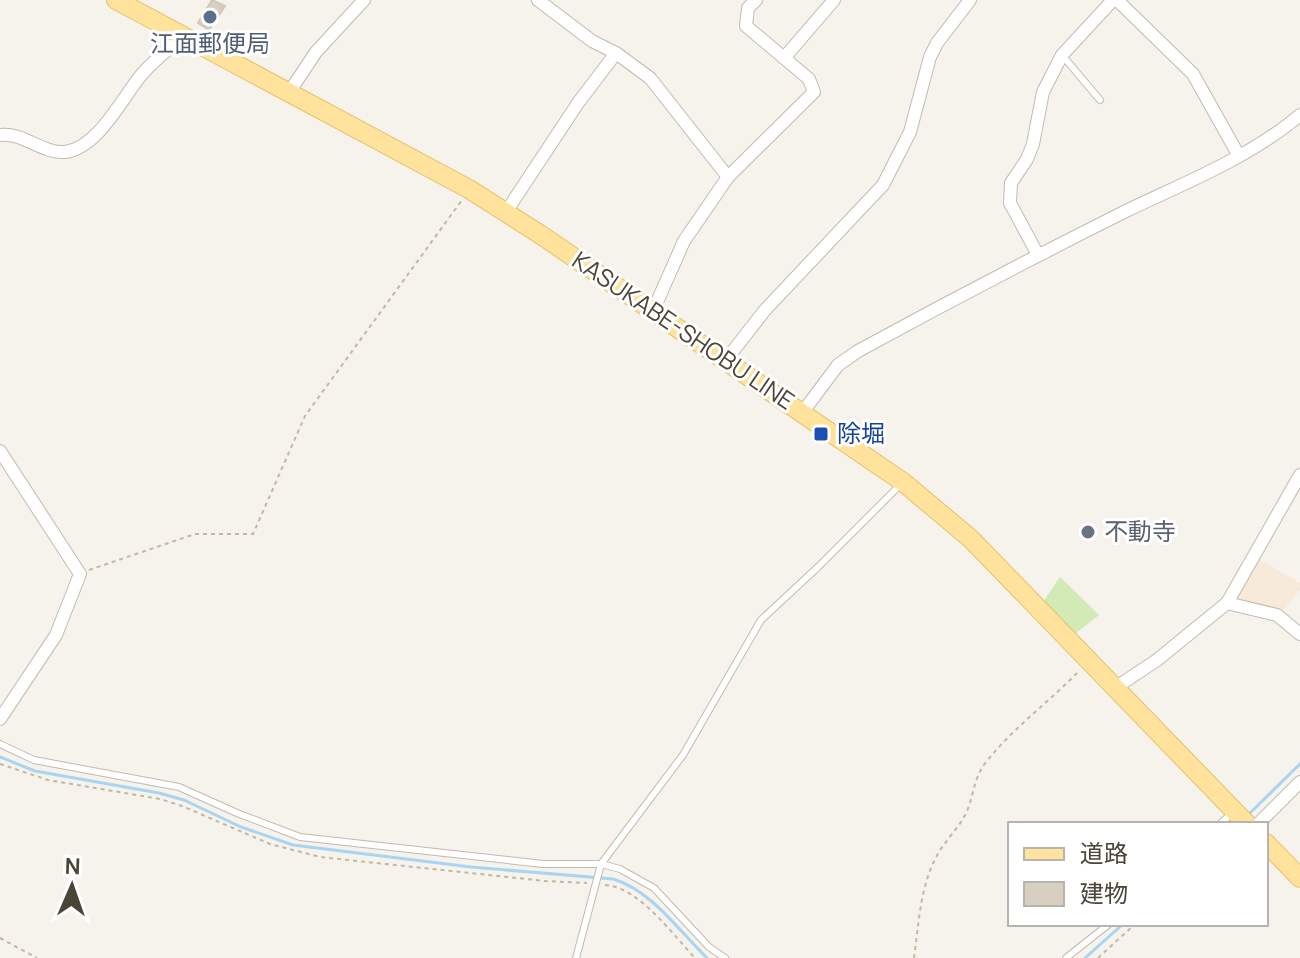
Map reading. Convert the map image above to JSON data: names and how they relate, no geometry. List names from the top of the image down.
{
  "streets": {
    "main road": ["KASUKABE-SHOBU LINE"]
  },
  "places": {
    "other": ["江面郵便局", "不動寺"],
    "transit": ["除堀"]
  },
  "legend": ["道路", "建物"],
  "north": "top"
}
